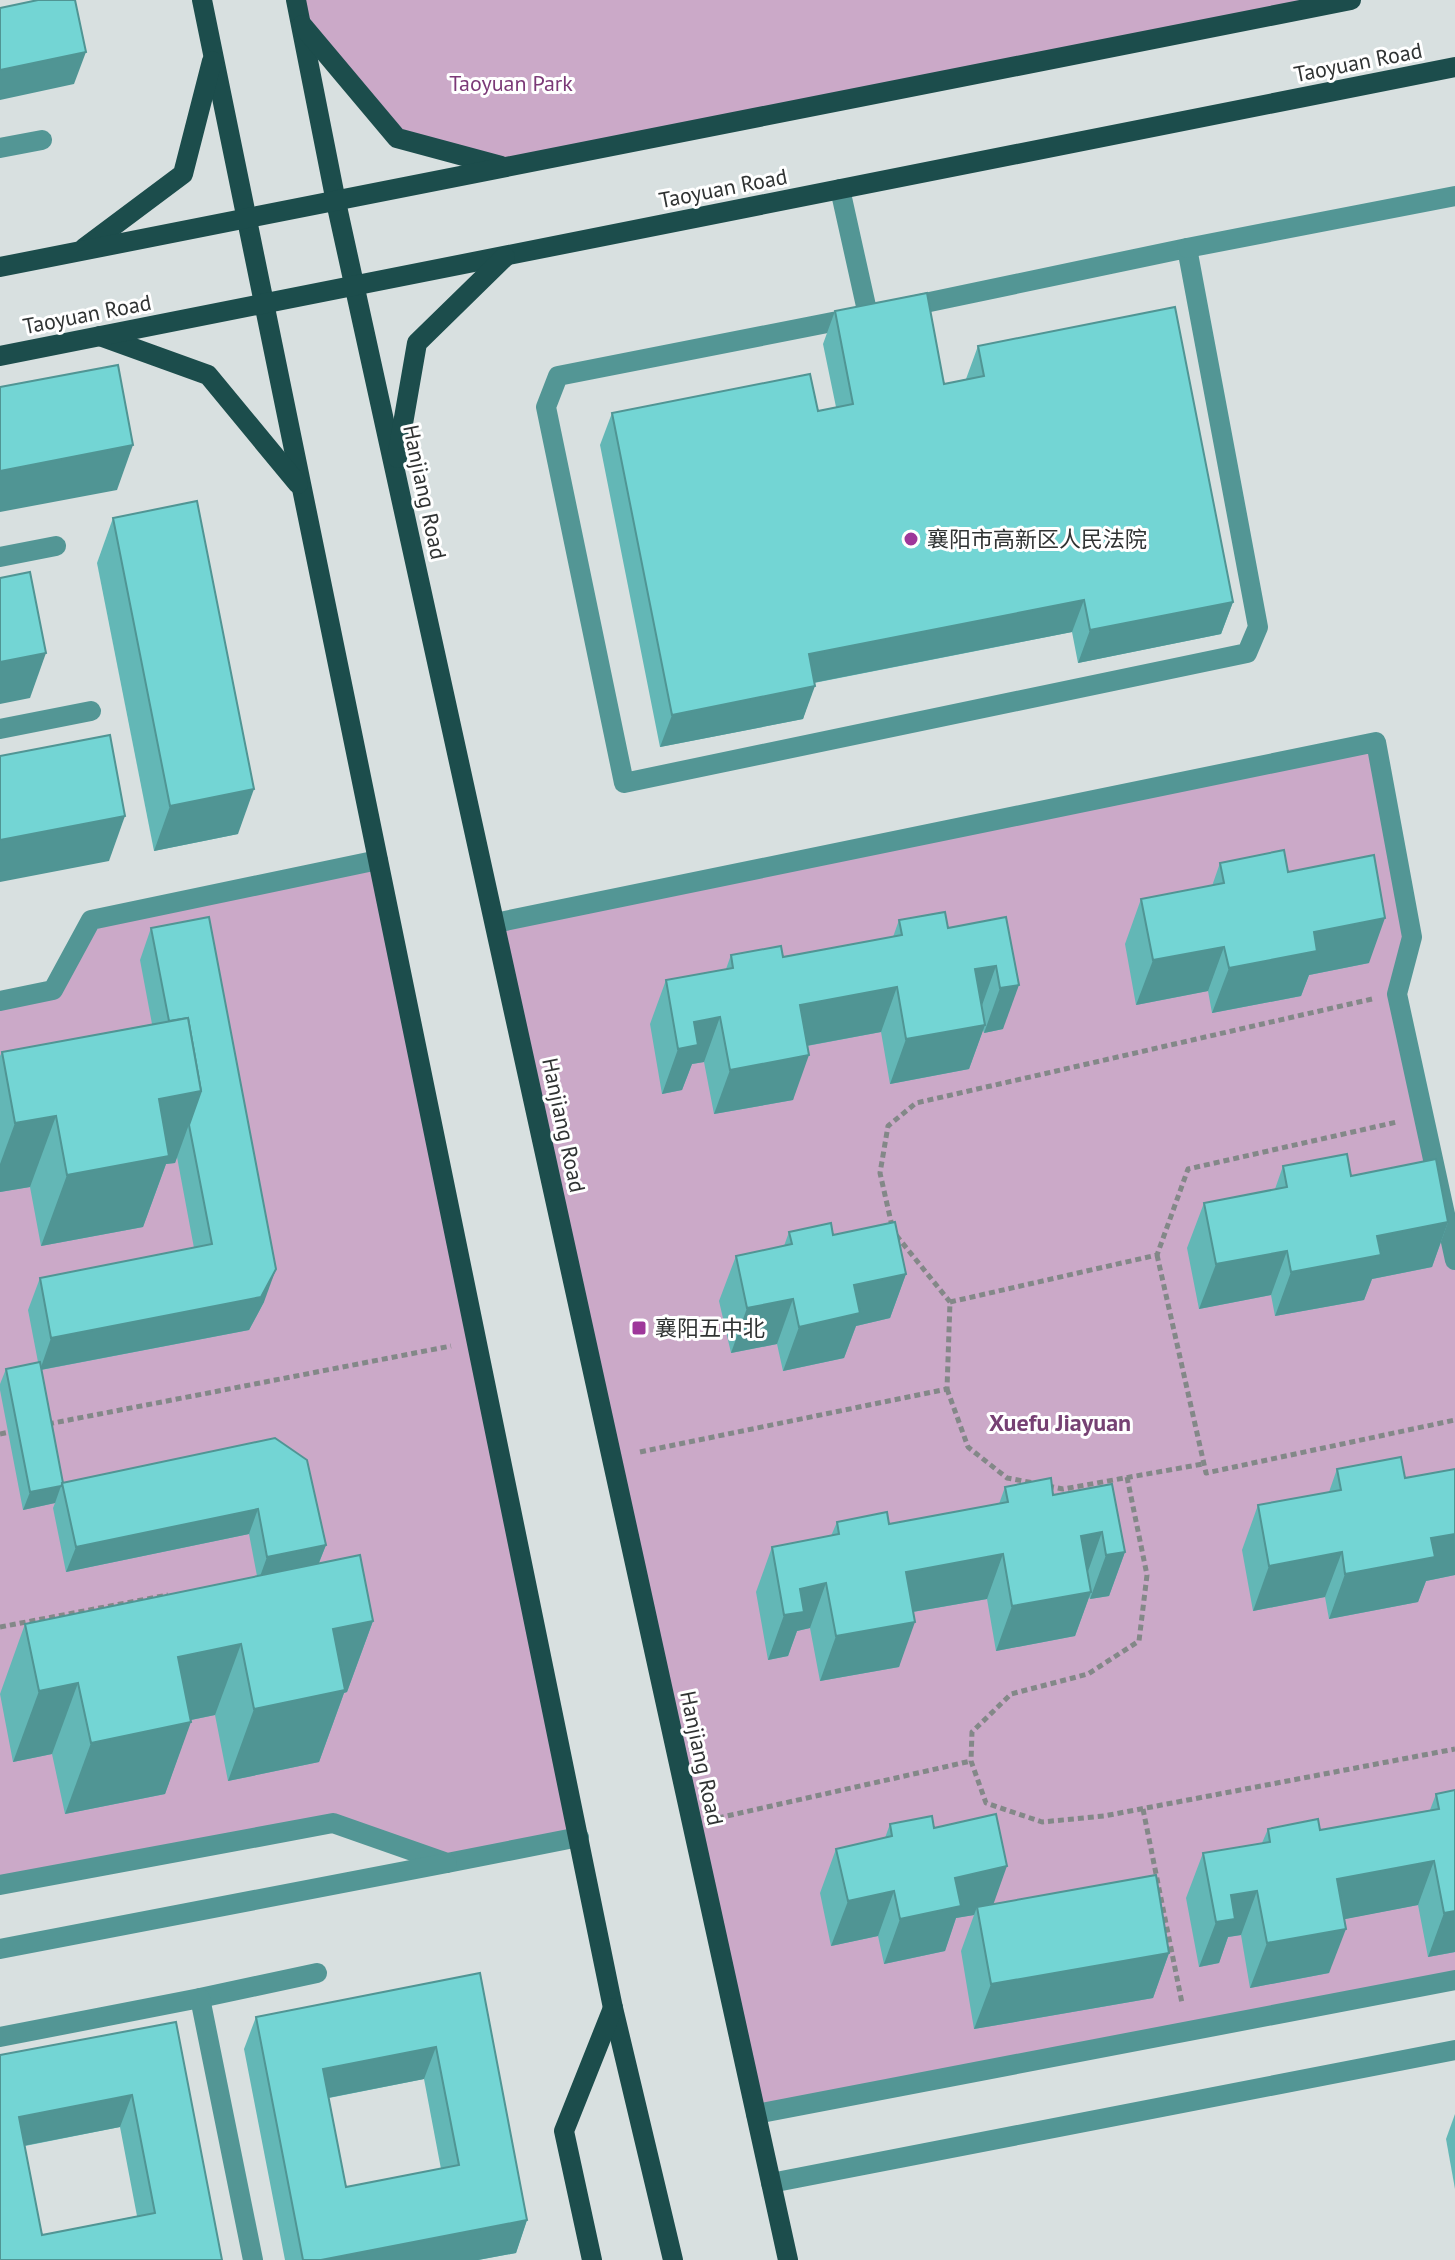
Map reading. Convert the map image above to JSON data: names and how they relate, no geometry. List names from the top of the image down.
{
  "streets": {
    "main road": ["Taoyuan Road", "Hanjiang Road"]
  },
  "crossings": [
    ["Taoyuan Road", "Hanjiang Road"]
  ],
  "districts": ["Xuefu Jiayuan"],
  "parks": ["Taoyuan Park"],
  "places": {
    "other": ["襄阳市高新区人民法院"],
    "transit": ["襄阳五中北"]
  }
}
